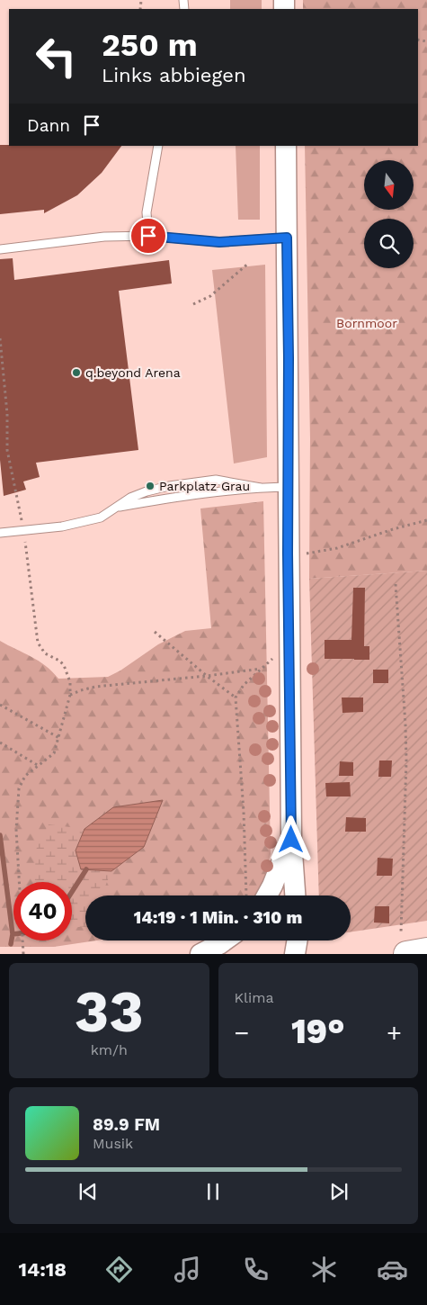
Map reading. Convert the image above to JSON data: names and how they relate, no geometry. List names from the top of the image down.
{
  "parks": ["Bornmoor"],
  "places": ["q.beyond Arena", "Parkplatz Grau"],
  "north": "bottom",
  "page": {
    "turn": ["250 m", "Links abbiegen"],
    "then": "Dann",
    "limit": "40",
    "trip": "14:19 · 1 Min. · 310 m",
    "tile": [
      ["33", "km/h"],
      "Klima"
    ],
    "heat": ["−", "19°", "+"],
    "song": ["89.9 FM", "Musik"],
    "tabs": "14:18"
  }
}
